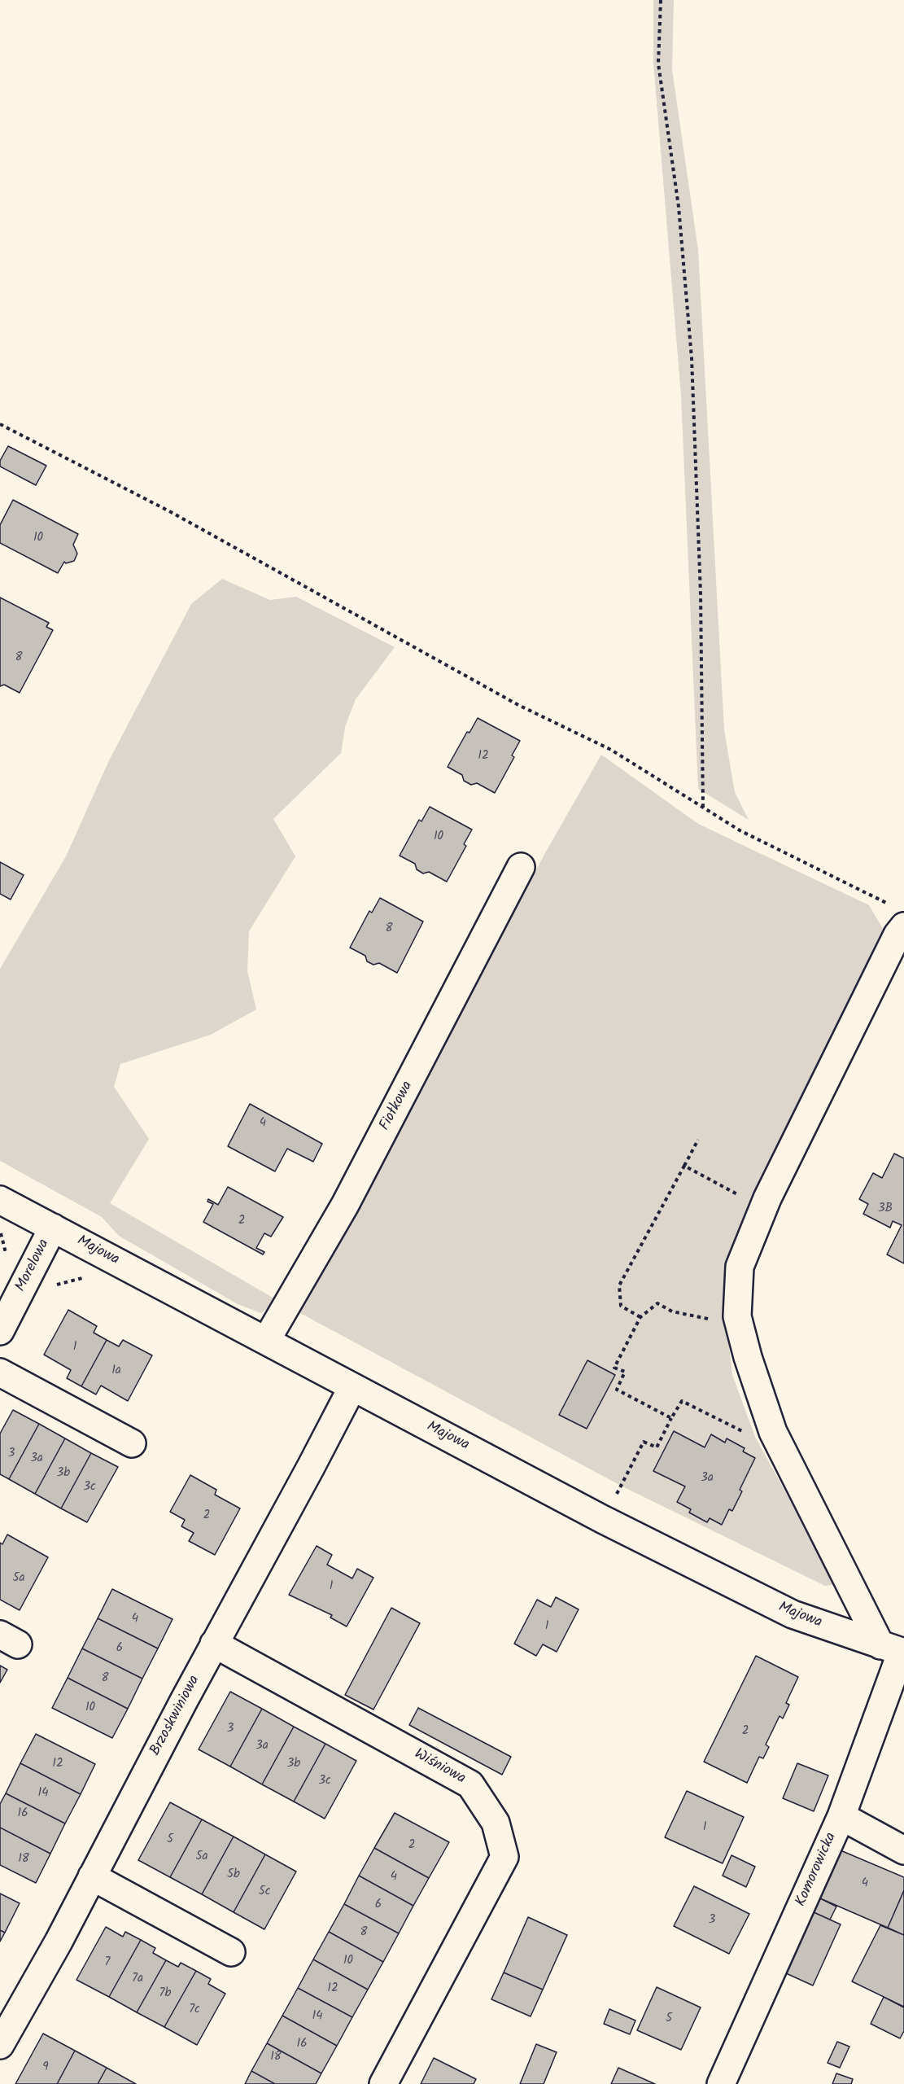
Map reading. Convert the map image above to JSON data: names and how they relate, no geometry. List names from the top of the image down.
{
  "streets": {
    "street": [
      "Fiołkowa",
      "Majowa",
      "Morelowa",
      "Brzoskwiniowa",
      "Wiśniowa",
      "Komorowicka"
    ]
  },
  "crossings": [
    ["Fiołkowa", "Majowa"],
    ["Majowa", "Morelowa"],
    ["Majowa", "Brzoskwiniowa"],
    ["Majowa", "Komorowicka"],
    ["Brzoskwiniowa", "Wiśniowa"]
  ],
  "house_numbers": [
    "10",
    "8",
    "12",
    "10",
    "8",
    "4",
    "3B",
    "2",
    "1",
    "1a",
    "3",
    "3a",
    "3b",
    "3a",
    "3c",
    "2",
    "5a",
    "1",
    "4",
    "1",
    "6",
    "8",
    "10",
    "3",
    "2",
    "3a",
    "12",
    "3b",
    "3c",
    "14",
    "16",
    "1",
    "5",
    "2",
    "5a",
    "18",
    "5b",
    "4",
    "4",
    "5c",
    "6",
    "3",
    "8",
    "10",
    "7",
    "7a",
    "12",
    "7b",
    "7c",
    "14",
    "5",
    "16",
    "18",
    "9"
  ]
}
